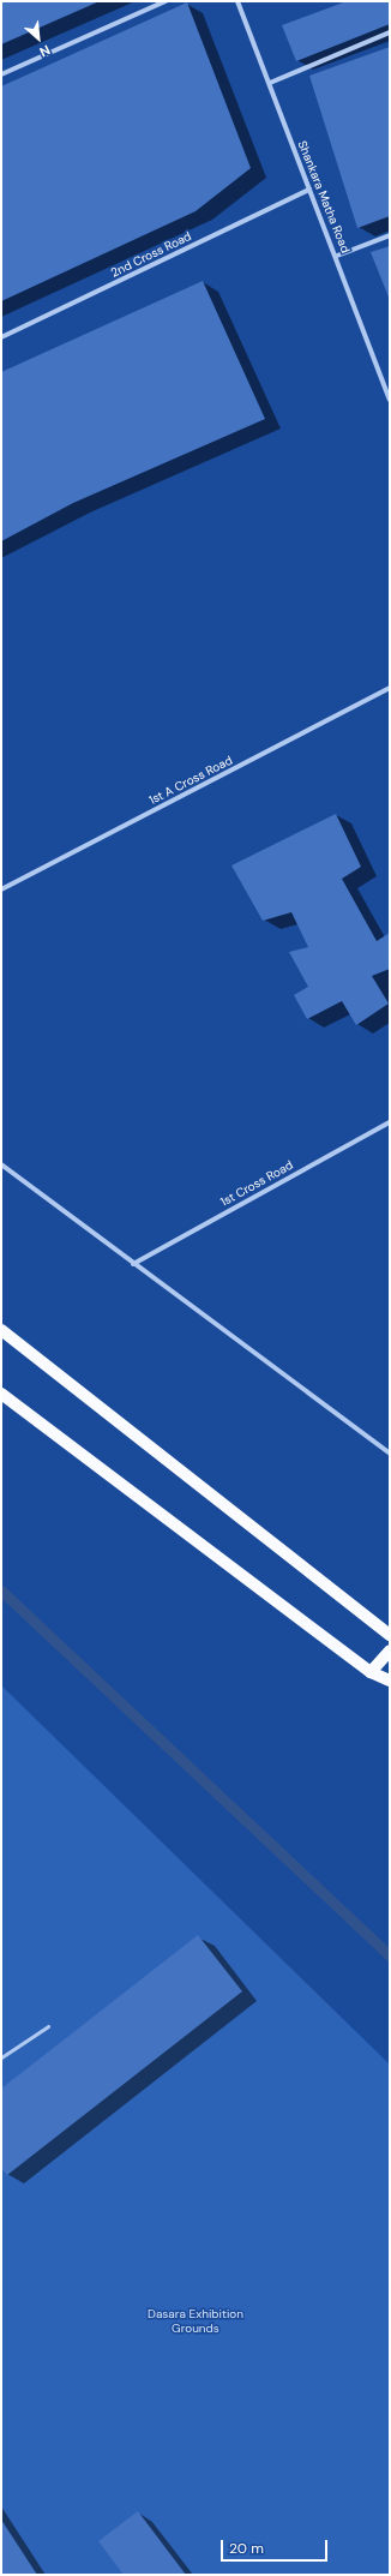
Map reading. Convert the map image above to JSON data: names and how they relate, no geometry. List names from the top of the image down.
{
  "streets": {
    "street": [
      "Shankara Matha Road",
      "2nd Cross Road",
      "1st A Cross Road",
      "1st Cross Road"
    ]
  },
  "crossings": [
    ["Shankara Matha Road", "2nd Cross Road"]
  ],
  "parks": ["Dasara Exhibition Grounds"],
  "scale_bar": "20 m",
  "north": "bottom right"
}
